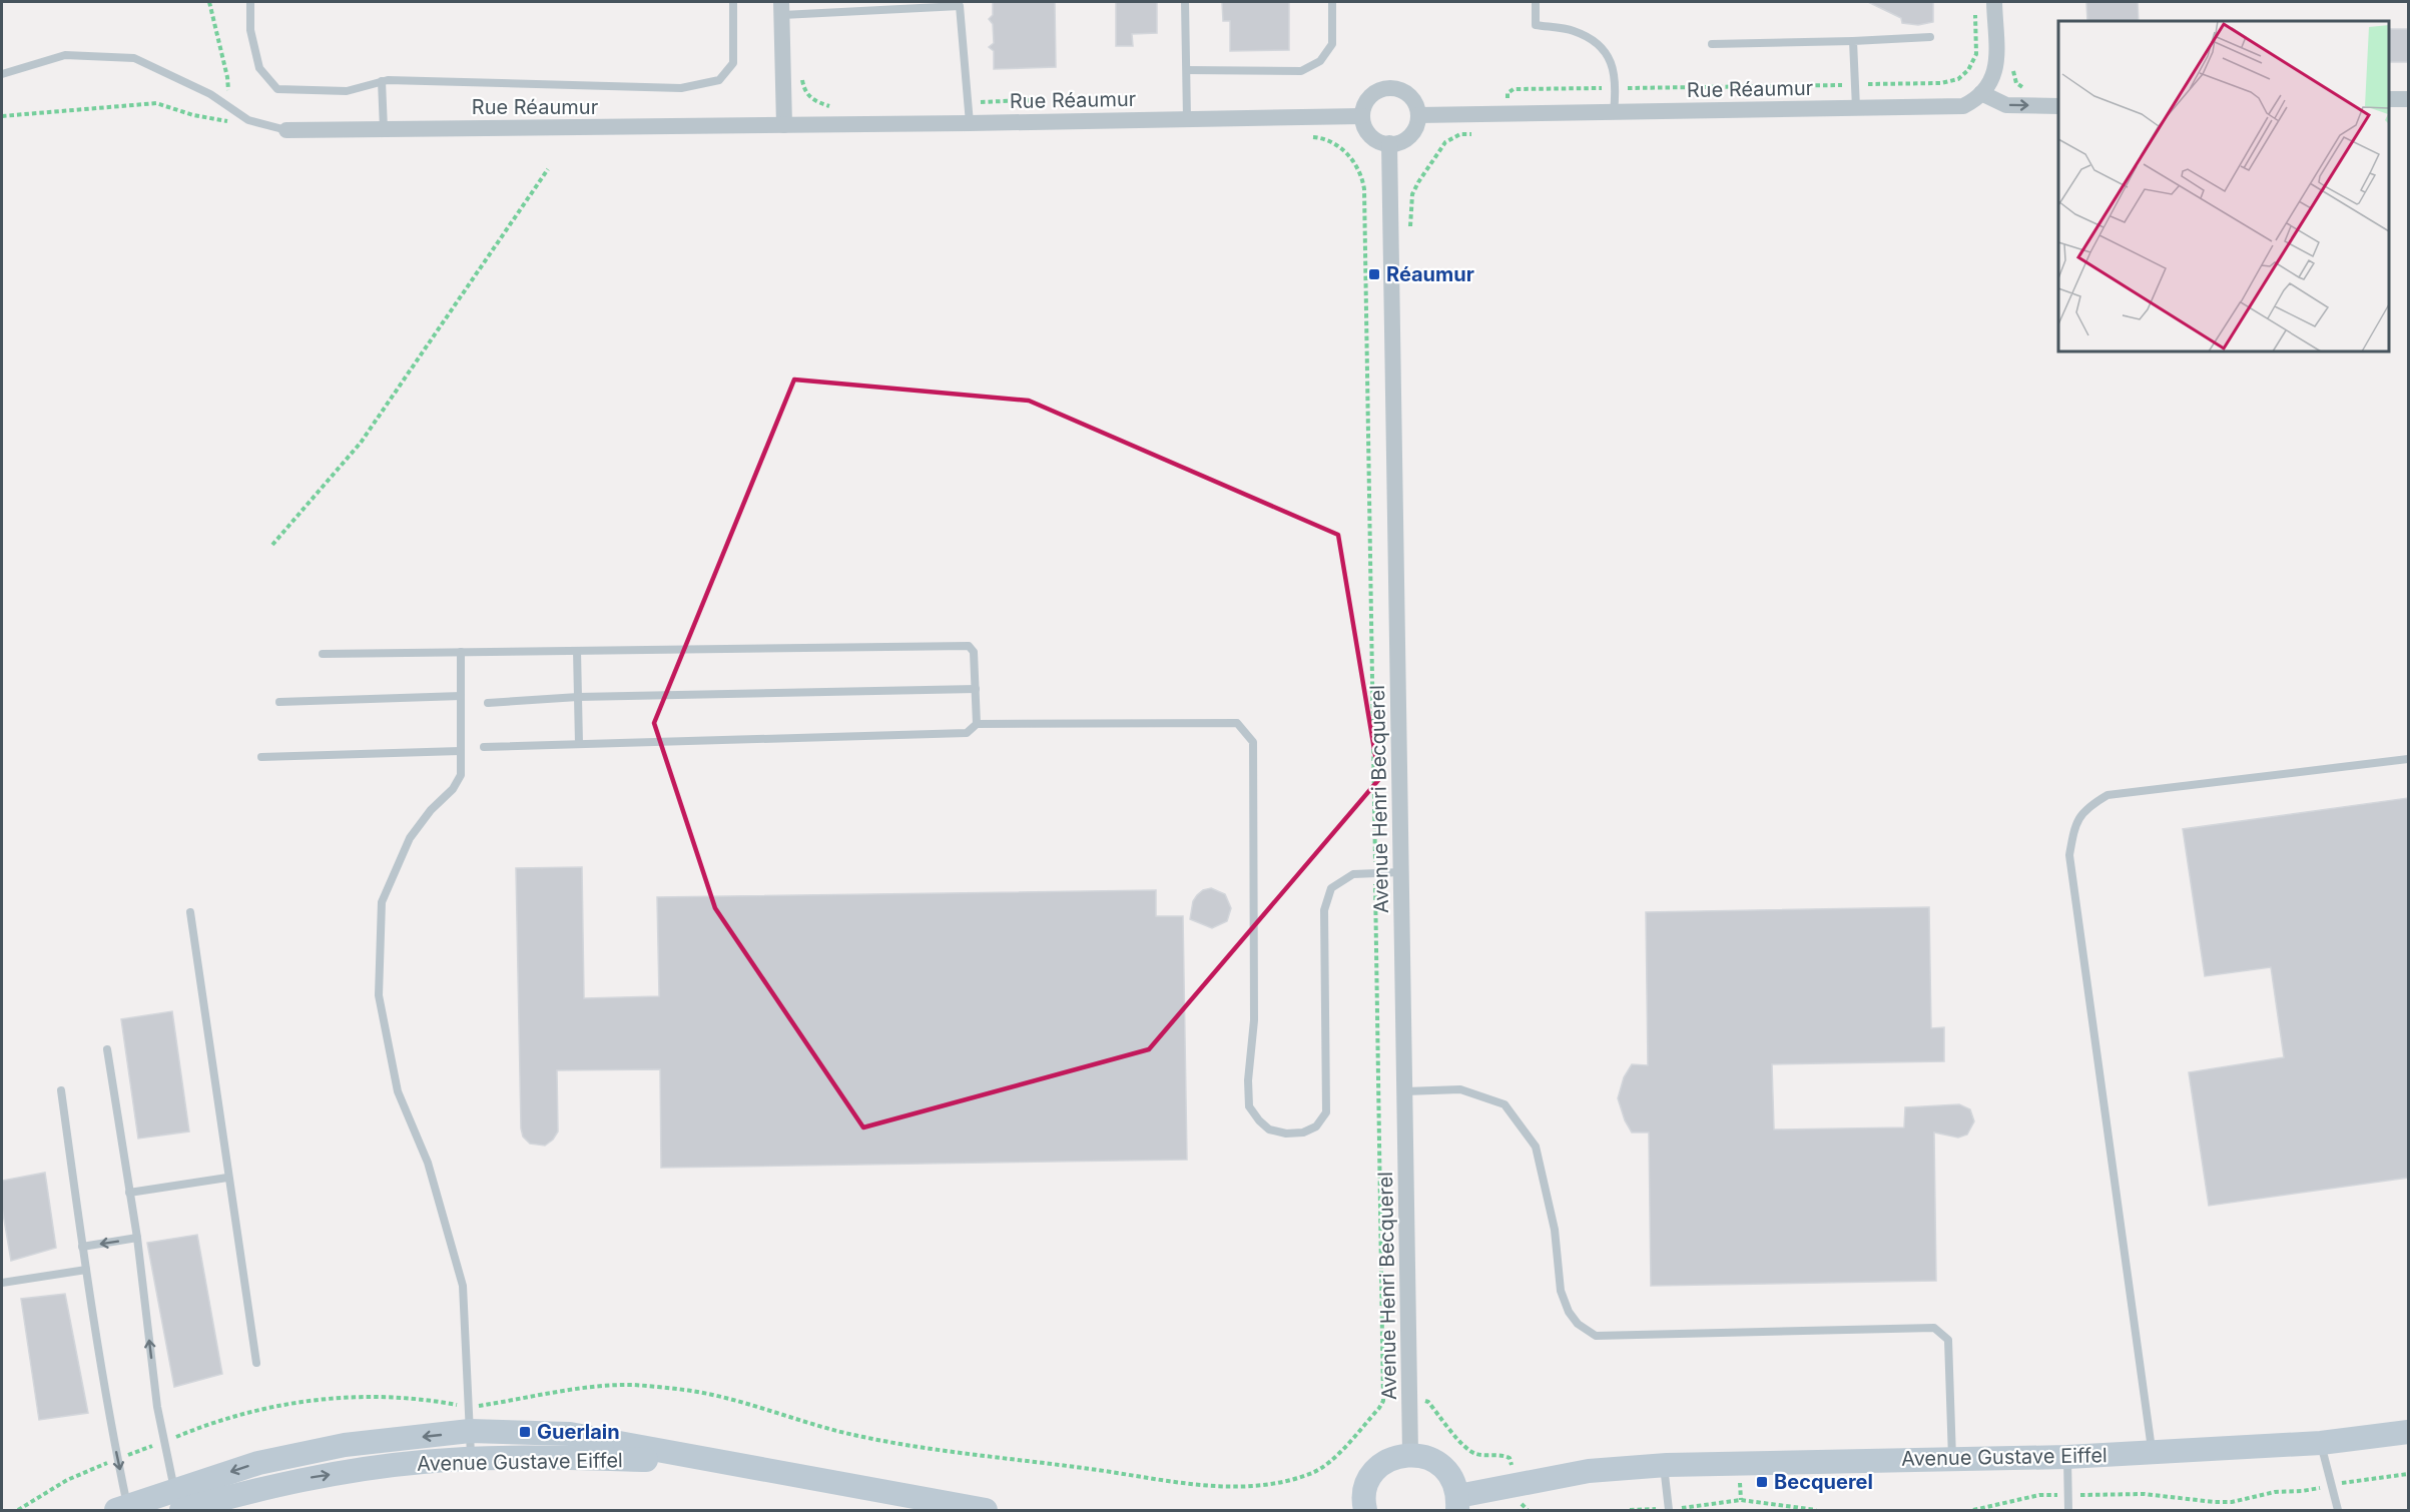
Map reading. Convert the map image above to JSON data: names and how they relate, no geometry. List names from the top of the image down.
{
  "streets": {
    "street": ["Rue Réaumur", "Avenue Henri Becquerel", "Avenue Gustave Eiffel"]
  },
  "crossings": [
    ["Rue Réaumur", "Avenue Henri Becquerel"]
  ],
  "places": {
    "transit": ["Réaumur", "Guerlain", "Becquerel"]
  }
}
